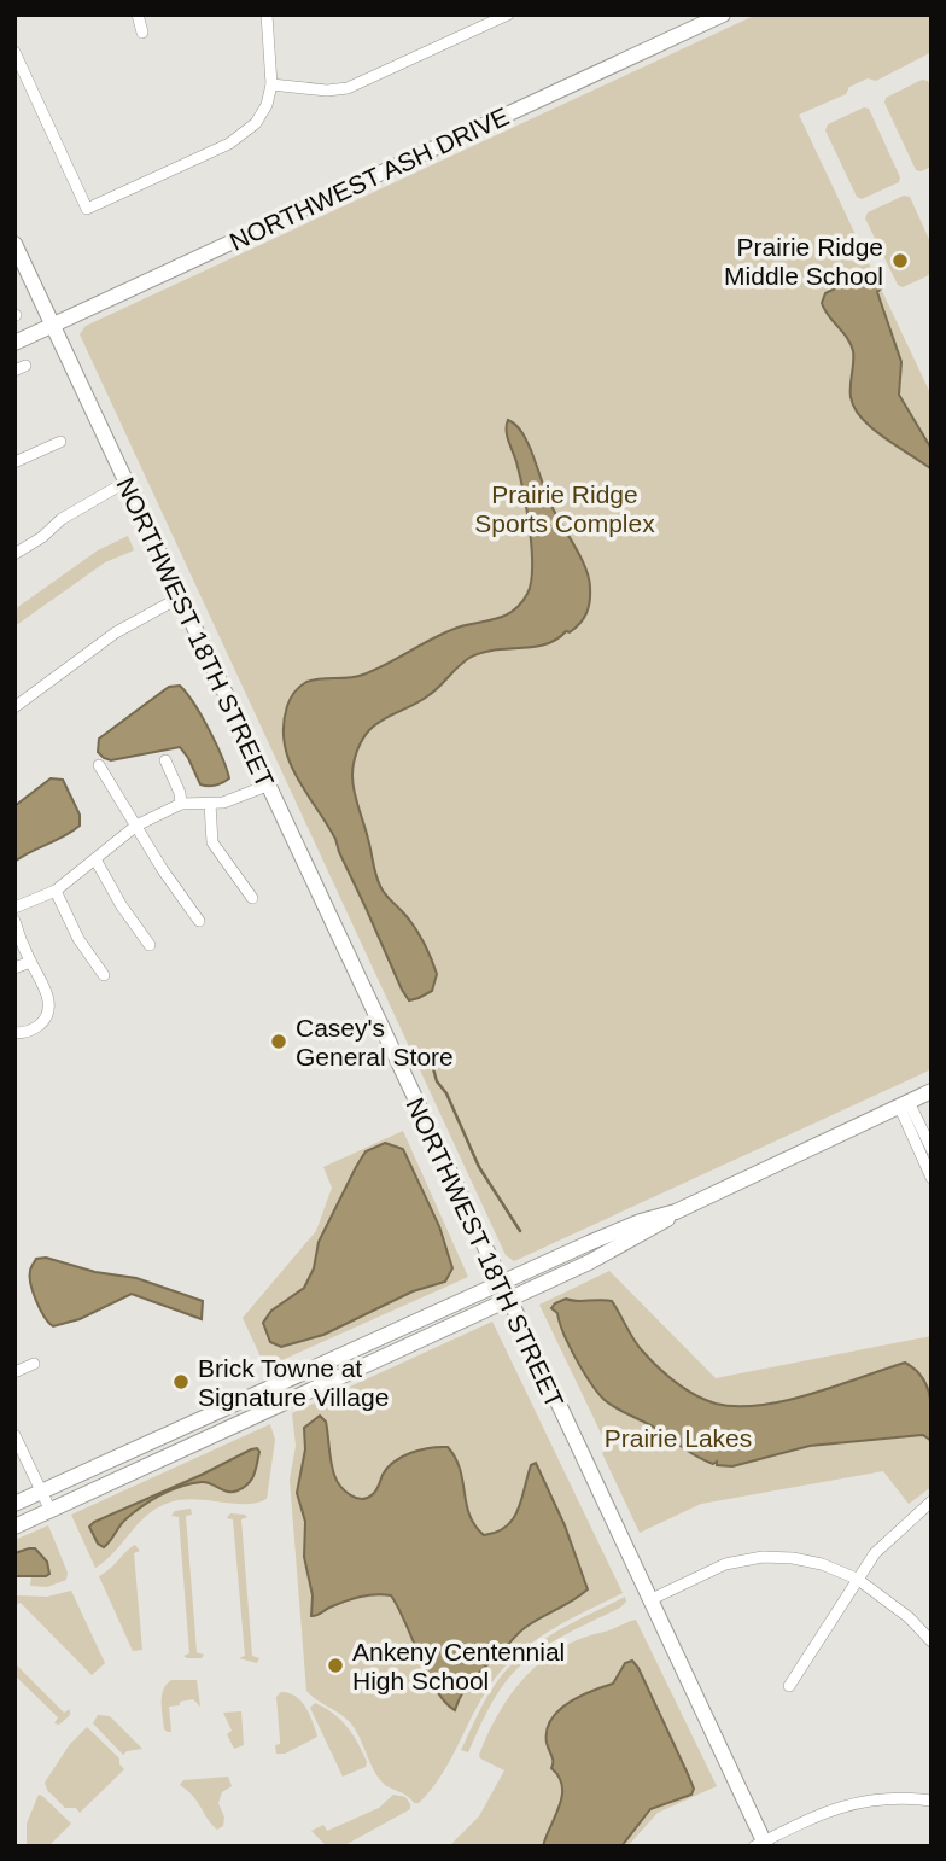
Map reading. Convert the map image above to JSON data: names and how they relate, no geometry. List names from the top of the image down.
{
  "streets": {
    "main road": ["NORTHWEST ASH DRIVE", "NORTHWEST 18TH STREET"]
  },
  "crossings": [
    ["NORTHWEST ASH DRIVE", "NORTHWEST 18TH STREET"]
  ],
  "parks": ["Prairie Ridge Sports Complex", "Prairie Lakes"],
  "places": [
    "Prairie Ridge Middle School",
    "Casey's General Store",
    "Brick Towne at Signature Village",
    "Ankeny Centennial High School"
  ]
}
